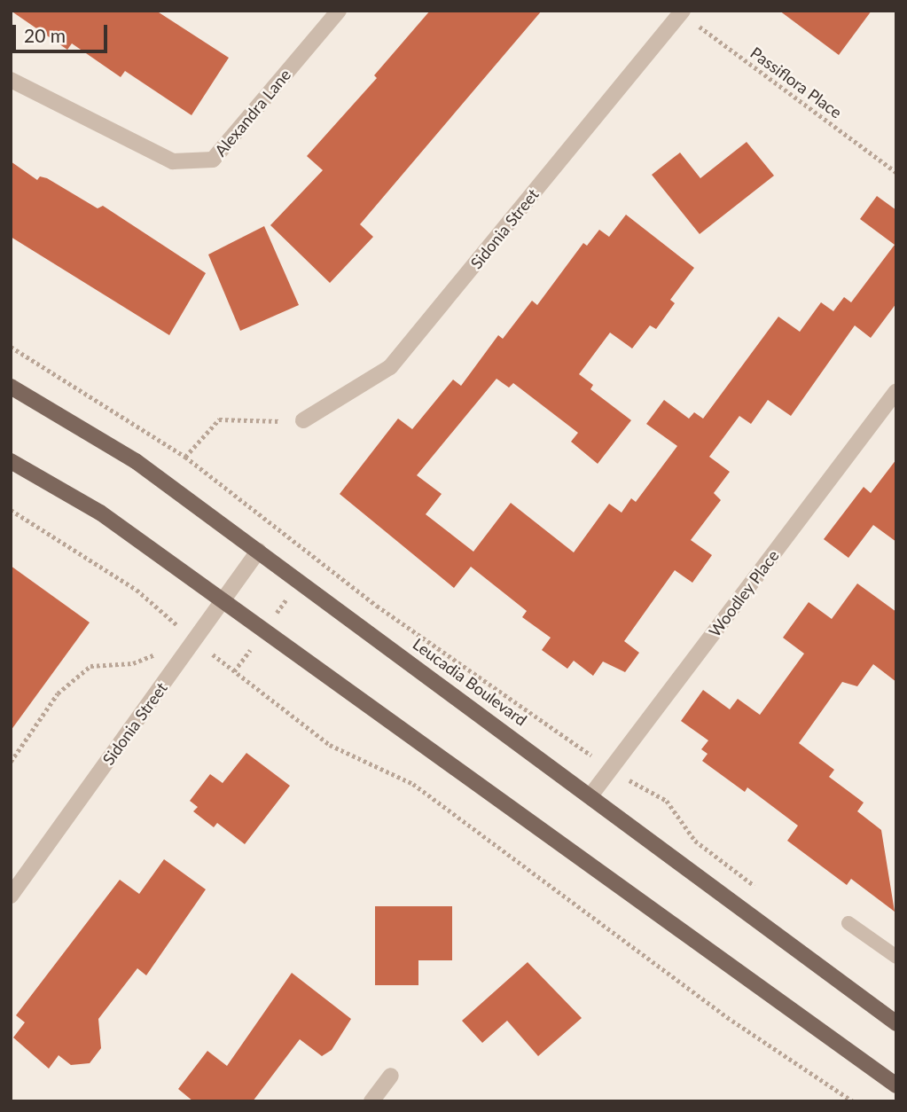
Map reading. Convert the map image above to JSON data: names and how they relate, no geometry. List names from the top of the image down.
{
  "streets": {
    "main road": ["Leucadia Boulevard"],
    "street": ["Alexandra Lane", "Sidonia Street", "Woodley Place"],
    "path": ["Passiflora Place"]
  },
  "crossings": [
    ["Passiflora Place", "Sidonia Street"],
    ["Sidonia Street", "Leucadia Boulevard"],
    ["Woodley Place", "Leucadia Boulevard"]
  ],
  "scale_bar": "20 m"
}
